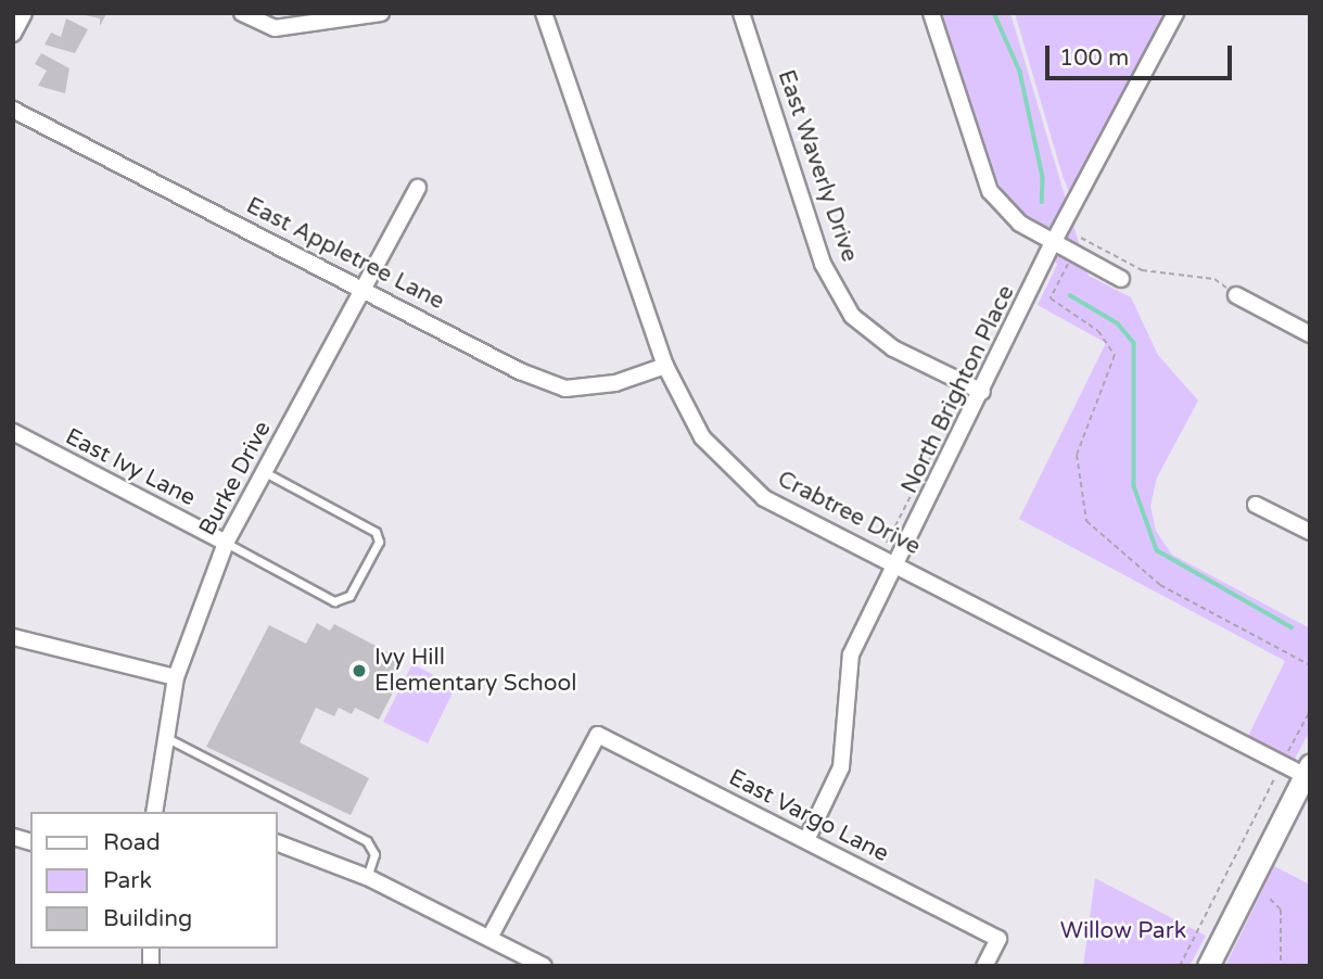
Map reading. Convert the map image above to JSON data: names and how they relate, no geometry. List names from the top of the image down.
{
  "streets": {
    "street": [
      "East Waverly Drive",
      "East Appletree Lane",
      "North Brighton Place",
      "East Ivy Lane",
      "Burke Drive",
      "Crabtree Drive",
      "East Vargo Lane"
    ]
  },
  "crossings": [
    ["East Waverly Drive", "North Brighton Place"],
    ["East Appletree Lane", "Burke Drive"],
    ["East Appletree Lane", "Crabtree Drive"],
    ["North Brighton Place", "Crabtree Drive"],
    ["North Brighton Place", "East Vargo Lane"],
    ["East Ivy Lane", "Burke Drive"]
  ],
  "parks": ["Willow Park"],
  "places": ["Ivy Hill Elementary School"],
  "legend": ["Road", "Park", "Building"],
  "scale_bar": "100 m"
}
